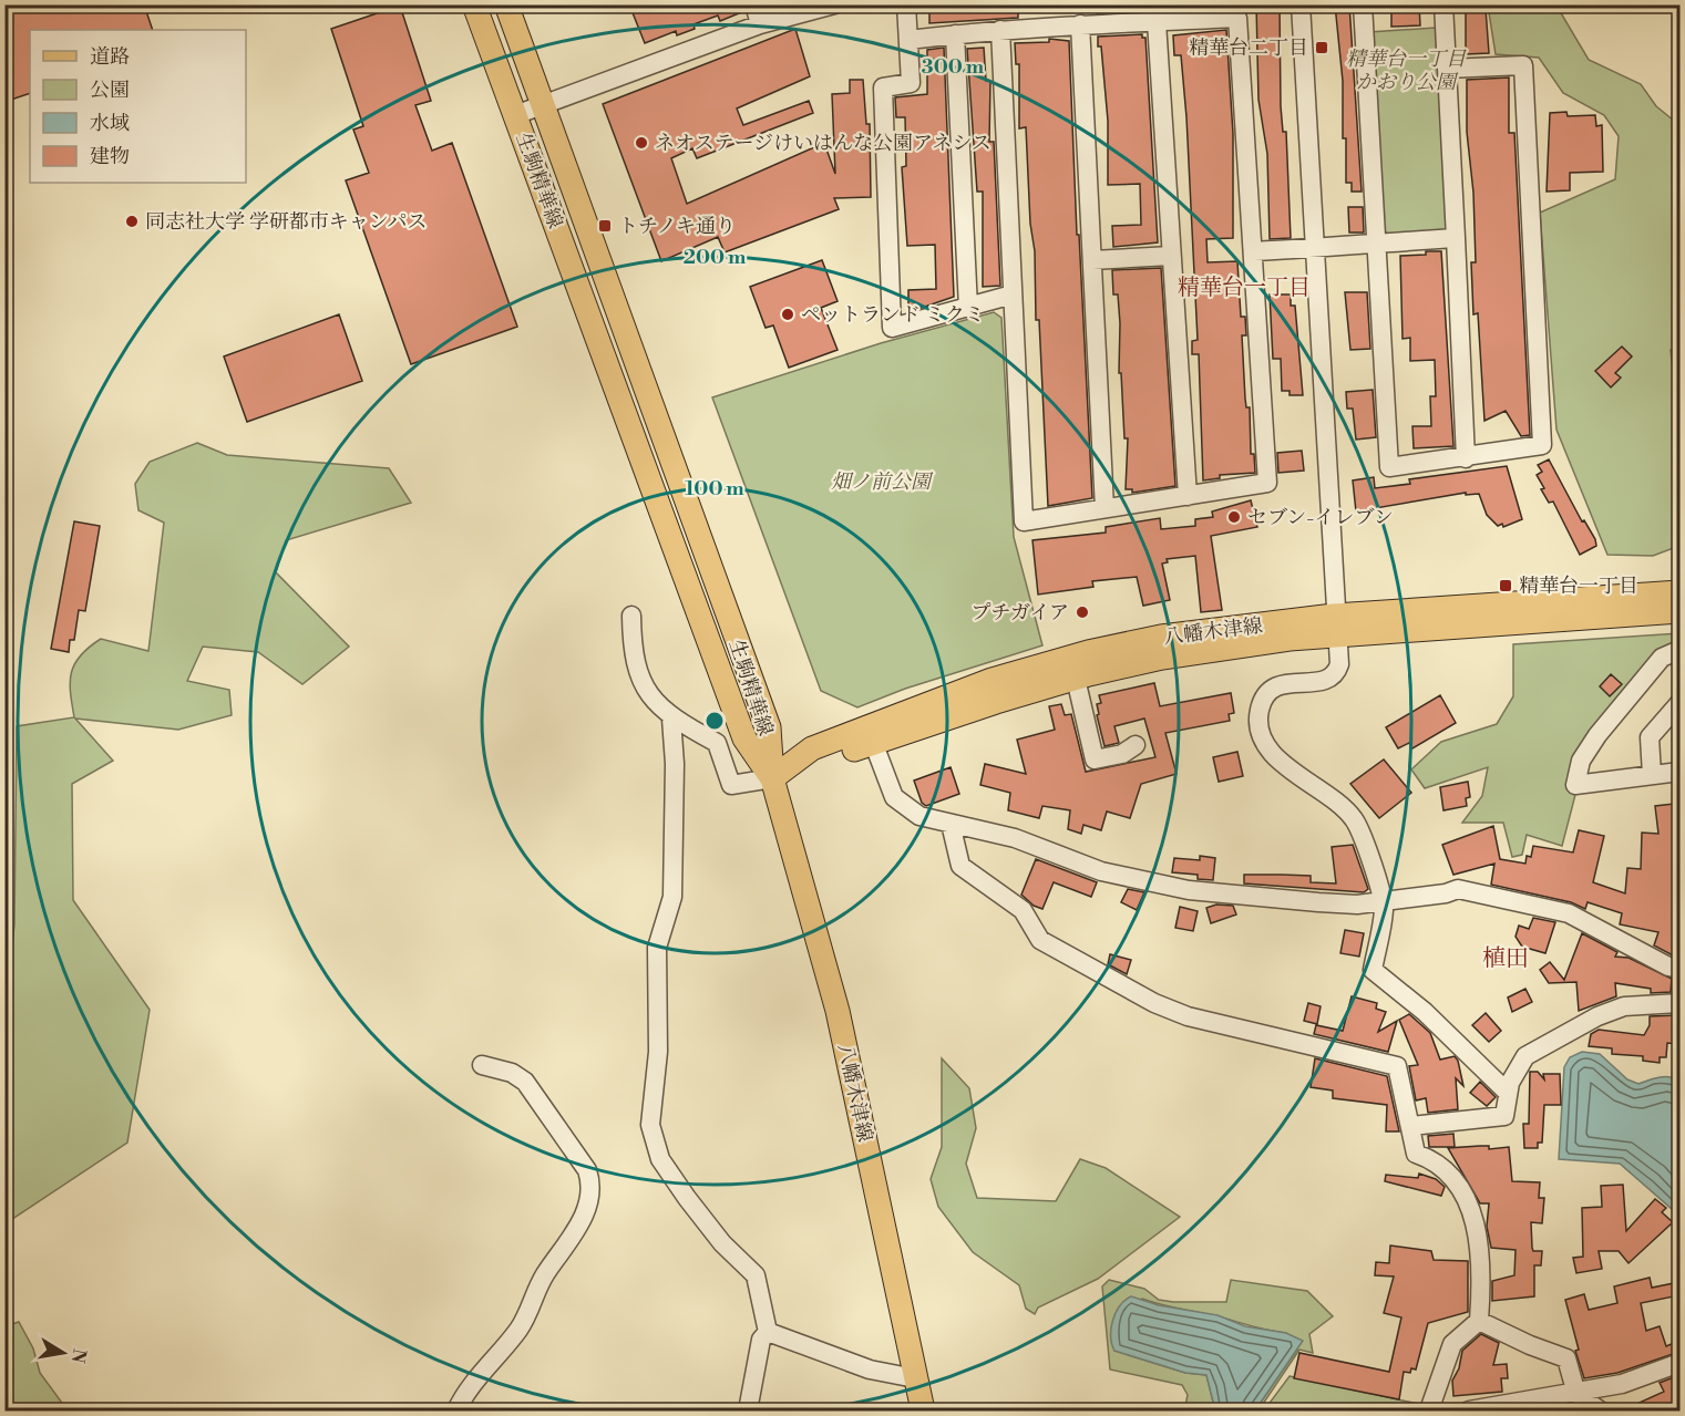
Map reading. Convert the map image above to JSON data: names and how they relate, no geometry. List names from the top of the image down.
{
  "streets": {
    "main road": ["生駒精華線", "八幡木津線"]
  },
  "crossings": [
    ["生駒精華線", "八幡木津線"]
  ],
  "districts": ["精華台一丁目", "植田"],
  "parks": ["精華台一丁目 かおり公園", "畑ノ前公園"],
  "places": {
    "transit": ["精華台二丁目", "トチノキ通り", "精華台一丁目"],
    "other": [
      "ネオステージけいはんな公園アネシス",
      "同志社大学 学研都市キャンパス",
      "ペットランド ミクミ",
      "セブン-イレブン",
      "プチガイア"
    ]
  },
  "legend": [
    "道路",
    "公園",
    "水域",
    "建物"
  ],
  "north": "right",
  "rings": ["300 m", "200 m", "100 m"]
}
